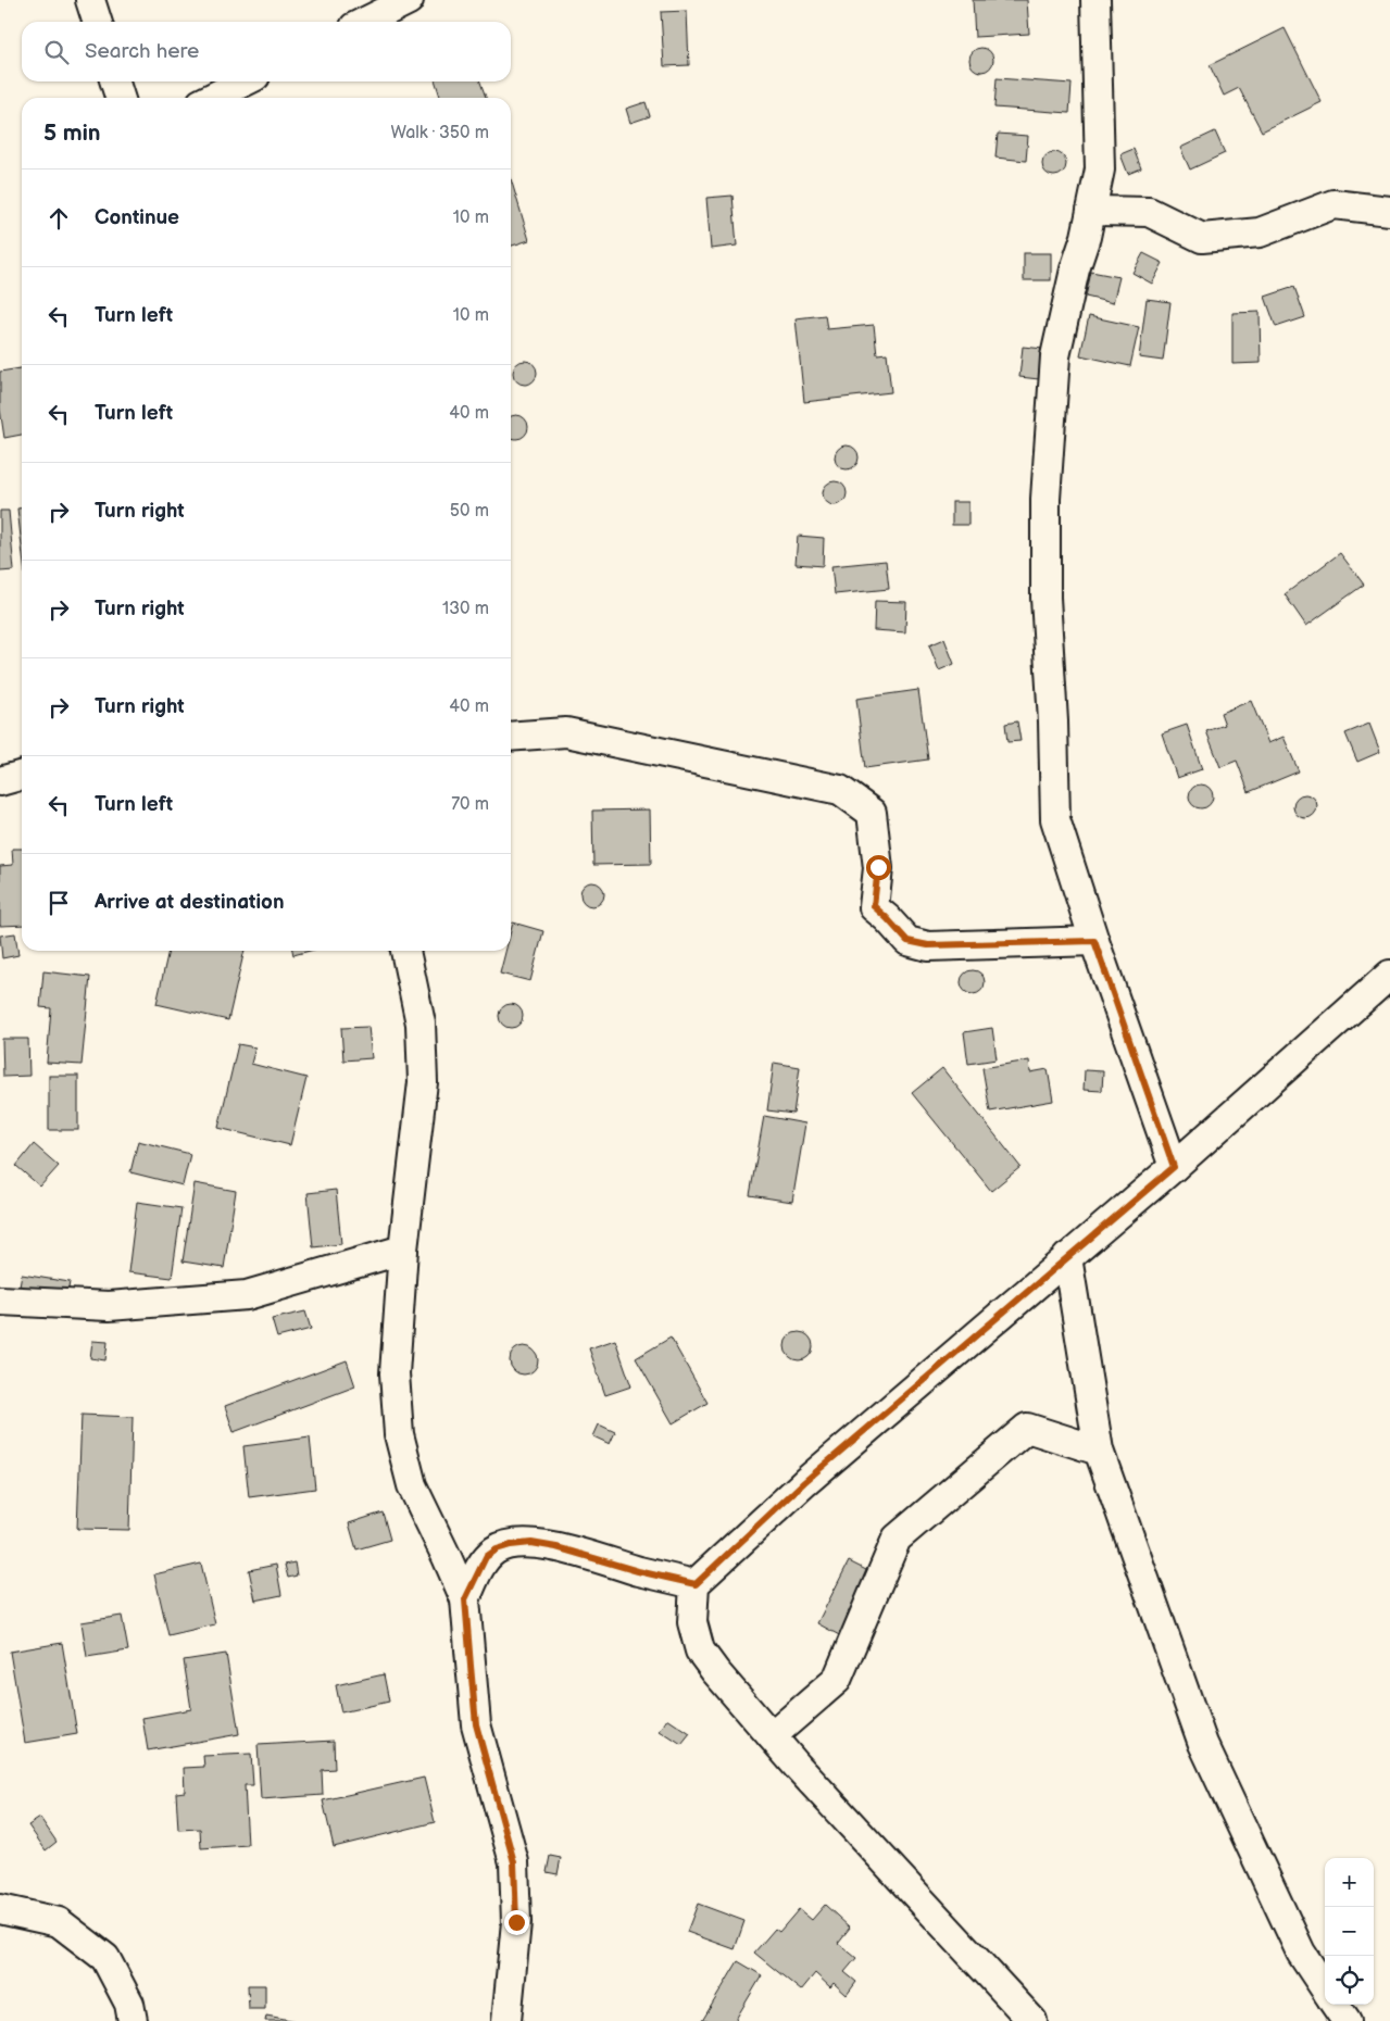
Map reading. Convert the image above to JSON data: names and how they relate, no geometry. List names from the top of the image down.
{
  "page": {
    "search": "Search here",
    "heading": ["5 min", "Walk · 350 m"],
    "list": [
      ["Continue", "10 m"],
      ["Turn left", "10 m"],
      ["Turn left", "40 m"],
      ["Turn right", "50 m"],
      ["Turn right", "130 m"],
      ["Turn right", "40 m"],
      ["Turn left", "70 m"],
      "Arrive at destination"
    ],
    "map_buttons": ["+", "−"]
  }
}
